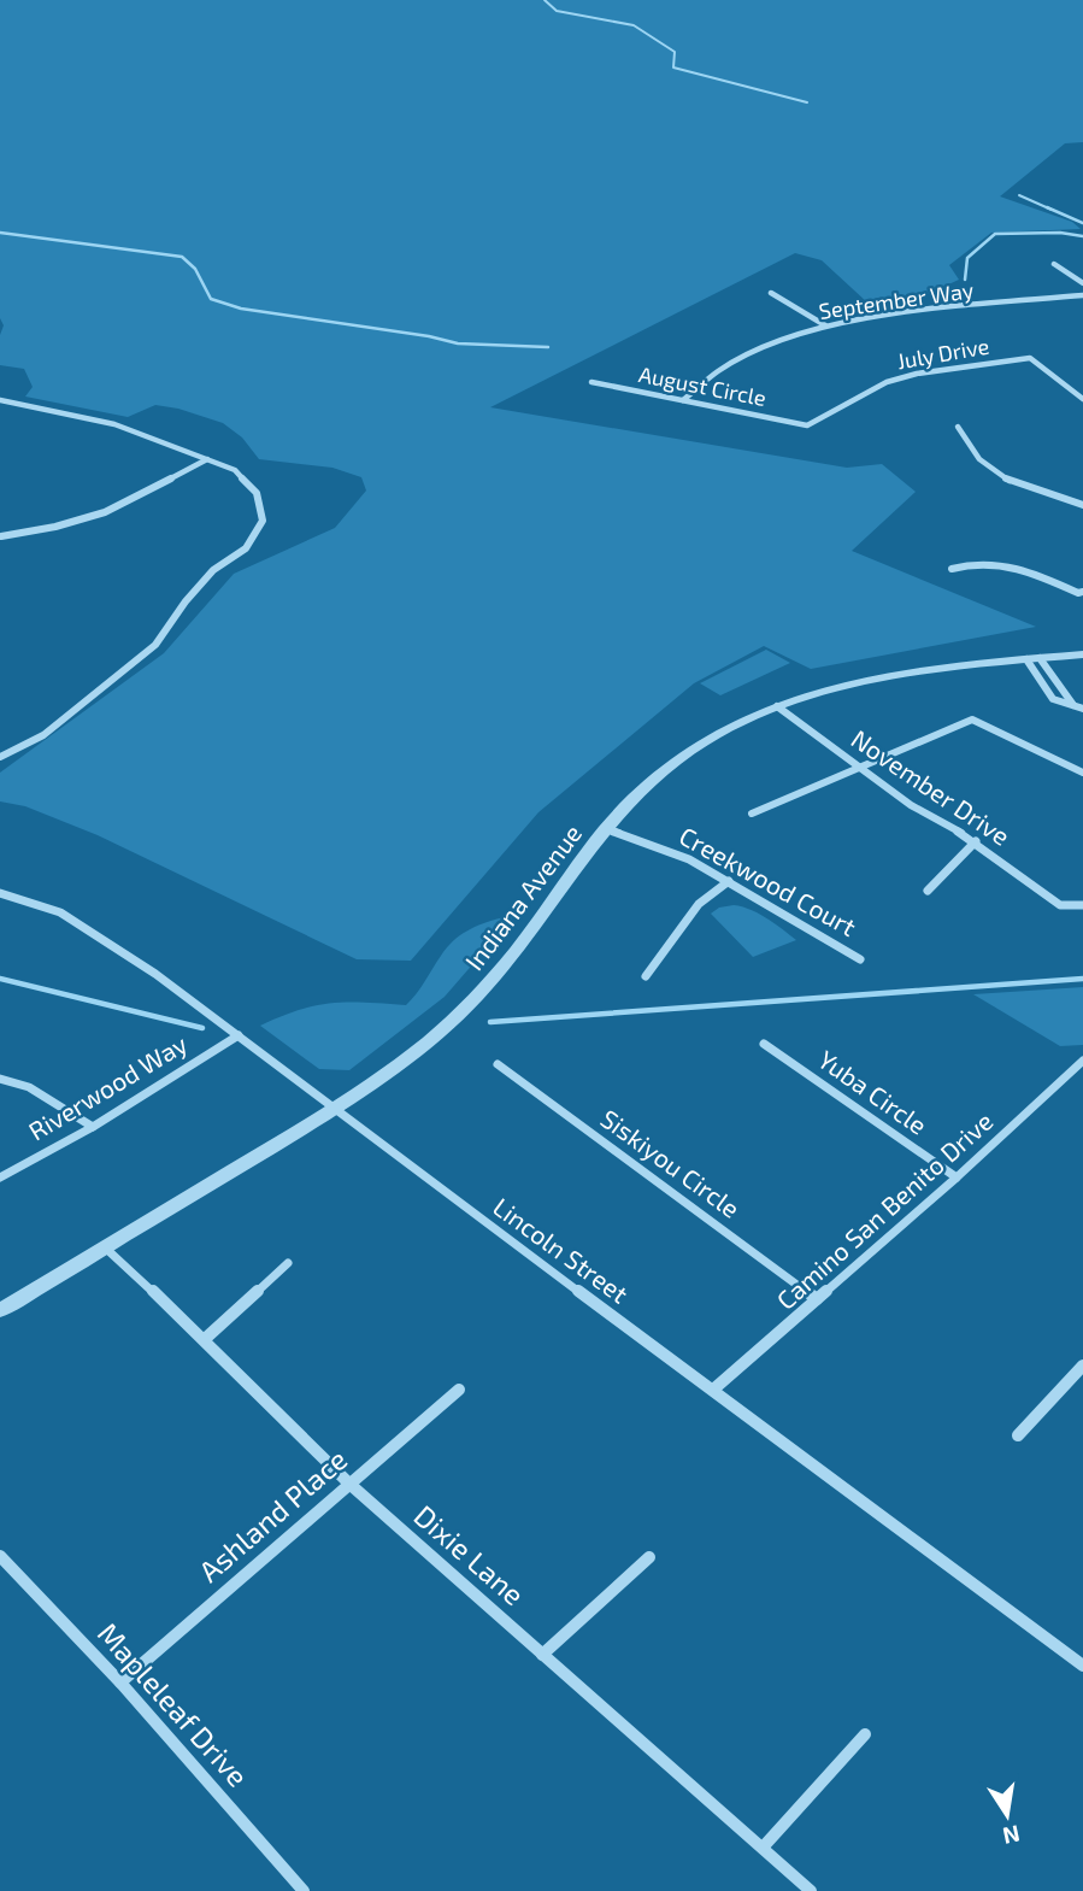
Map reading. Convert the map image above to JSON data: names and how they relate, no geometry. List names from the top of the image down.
{
  "streets": {
    "street": [
      "September Way",
      "July Drive",
      "August Circle",
      "November Drive",
      "Creekwood Court",
      "Indiana Avenue",
      "Riverwood Way",
      "Yuba Circle",
      "Siskiyou Circle",
      "Camino San Benito Drive",
      "Lincoln Street",
      "Ashland Place",
      "Dixie Lane",
      "Mapleleaf Drive"
    ]
  },
  "crossings": [
    ["September Way", "August Circle"],
    ["July Drive", "August Circle"],
    ["November Drive", "Indiana Avenue"],
    ["Creekwood Court", "Indiana Avenue"],
    ["Indiana Avenue", "Lincoln Street"],
    ["Indiana Avenue", "Dixie Lane"],
    ["Riverwood Way", "Lincoln Street"],
    ["Yuba Circle", "Camino San Benito Drive"],
    ["Siskiyou Circle", "Camino San Benito Drive"],
    ["Camino San Benito Drive", "Lincoln Street"],
    ["Ashland Place", "Dixie Lane"],
    ["Ashland Place", "Mapleleaf Drive"]
  ],
  "north": "bottom"
}
